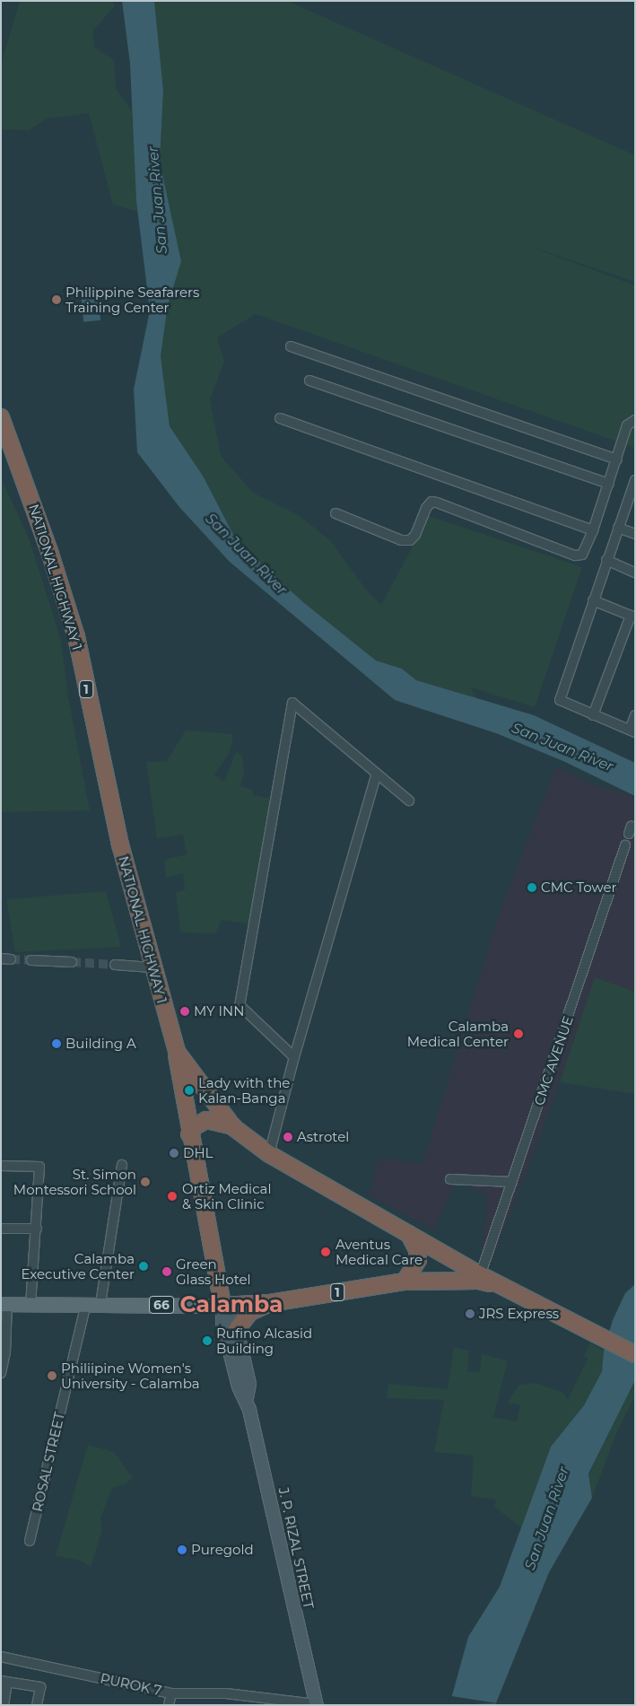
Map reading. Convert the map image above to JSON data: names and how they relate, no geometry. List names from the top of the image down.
{
  "streets": {
    "highway": ["NATIONAL HIGHWAY 1", "1"],
    "main road": ["66", "J. P. RIZAL STREET"],
    "street": ["CMC AVENUE", "ROSAL STREET", "PUROK 7"]
  },
  "crossings": [
    ["NATIONAL HIGHWAY 1", "1"],
    ["NATIONAL HIGHWAY 1", "CMC AVENUE"],
    ["NATIONAL HIGHWAY 1", "66"],
    ["NATIONAL HIGHWAY 1", "J. P. RIZAL STREET"],
    ["66", "ROSAL STREET"],
    ["66", "J. P. RIZAL STREET"],
    ["J. P. RIZAL STREET", "PUROK 7"]
  ],
  "districts": ["Calamba"],
  "water": ["San Juan River"],
  "places": [
    "Philippine Seafarers Training Center",
    "CMC Tower",
    "MY INN",
    "Calamba Medical Center",
    "Building A",
    "Lady with the Kalan-Banga",
    "Astrotel",
    "DHL",
    "St. Simon Montessori School",
    "Ortiz Medical & Skin Clinic",
    "Aventus Medical Care",
    "Calamba Executive Center",
    "Green Glass Hotel",
    "JRS Express",
    "Rufino Alcasid Building",
    "Philiipine Women's University - Calamba",
    "Puregold"
  ]
}
